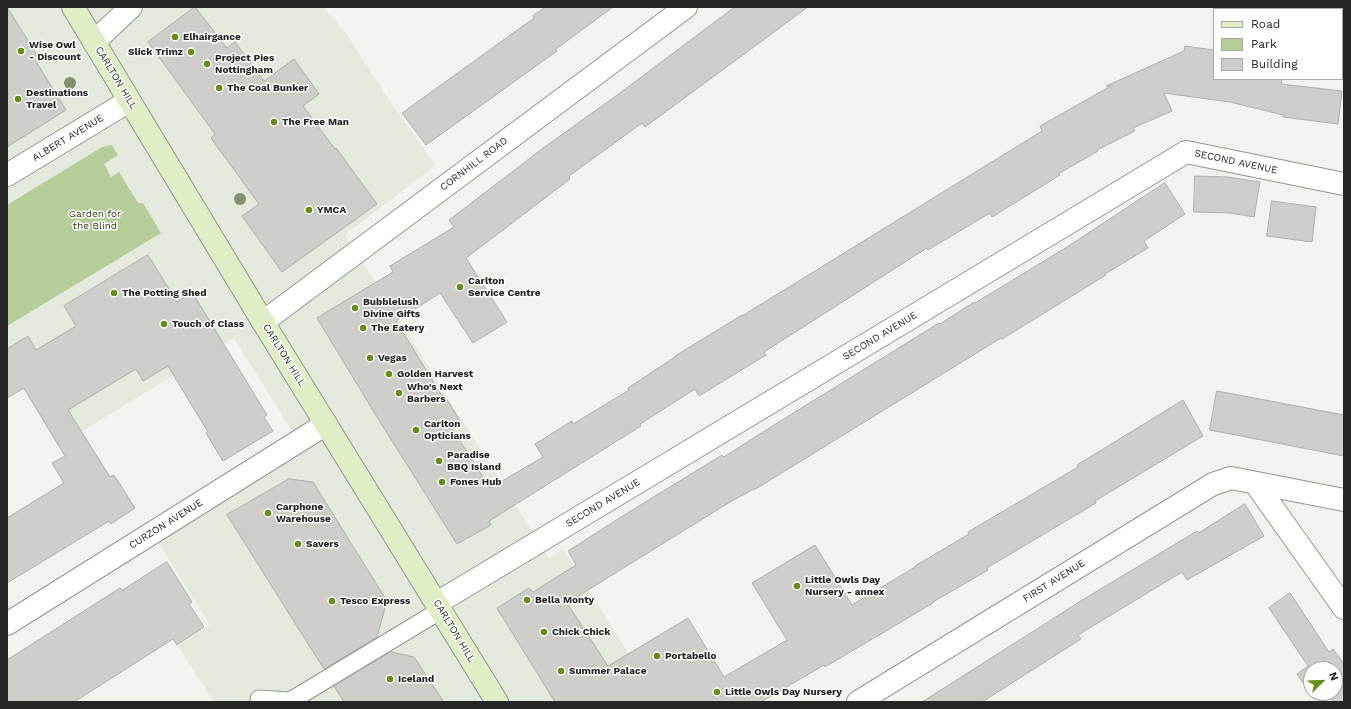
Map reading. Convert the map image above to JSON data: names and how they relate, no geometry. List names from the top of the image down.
{
  "streets": {
    "main road": ["CARLTON HILL"],
    "street": [
      "ALBERT AVENUE",
      "SECOND AVENUE",
      "CORNHILL ROAD",
      "CURZON AVENUE",
      "FIRST AVENUE"
    ]
  },
  "crossings": [
    ["CARLTON HILL", "ALBERT AVENUE"],
    ["CARLTON HILL", "SECOND AVENUE"],
    ["CARLTON HILL", "CORNHILL ROAD"],
    ["CARLTON HILL", "CURZON AVENUE"]
  ],
  "parks": ["Garden for the Blind"],
  "places": [
    "Elhairgance",
    "Wise Owl - Discount",
    "Slick Trimz",
    "Project Pies Nottingham",
    "The Coal Bunker",
    "Destinations Travel",
    "The Free Man",
    "YMCA",
    "Carlton Service Centre",
    "The Potting Shed",
    "Bubblelush Divine Gifts",
    "Touch of Class",
    "The Eatery",
    "Vegas",
    "Golden Harvest",
    "Who's Next Barbers",
    "Carlton Opticians",
    "Paradise BBQ Island",
    "Fones Hub",
    "Carphone Warehouse",
    "Savers",
    "Little Owls Day Nursery - annex",
    "Bella Monty",
    "Tesco Express",
    "Chick Chick",
    "Portabello",
    "Summer Palace",
    "Iceland",
    "Little Owls Day Nursery"
  ],
  "legend": ["Road", "Park", "Building"],
  "north": "top right"
}
